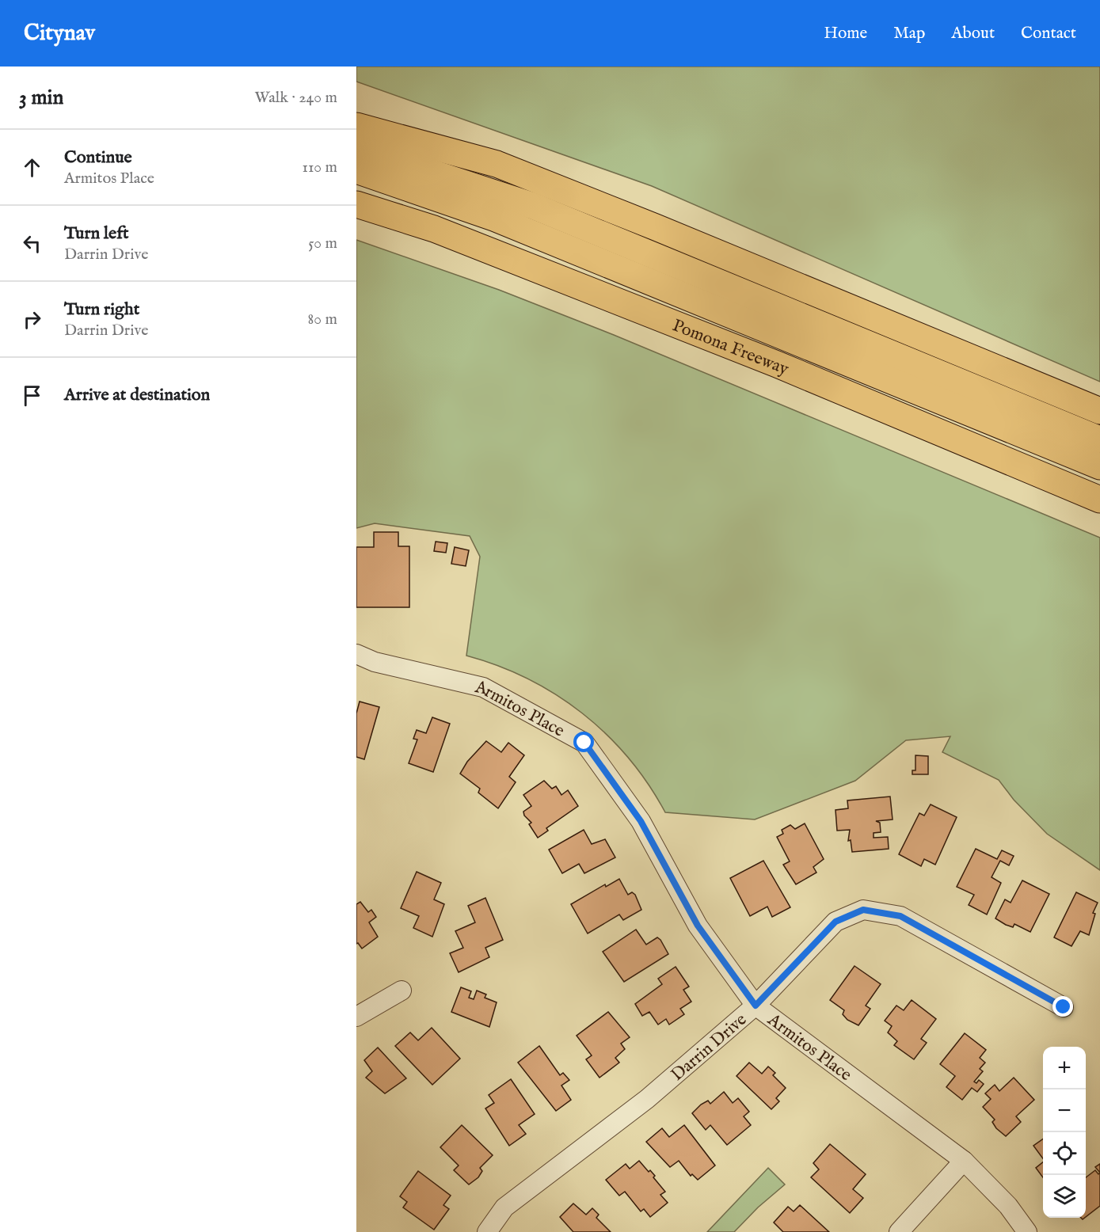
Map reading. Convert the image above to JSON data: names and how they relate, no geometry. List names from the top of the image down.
{
  "streets": {
    "highway": ["Pomona Freeway"],
    "street": ["Armitos Place", "Darrin Drive"]
  },
  "crossings": [
    ["Armitos Place", "Darrin Drive"]
  ],
  "page": {
    "header": "Citynav",
    "nav": [
      "Home",
      "Map",
      "About",
      "Contact"
    ],
    "heading": ["3 min", "Walk · 240 m"],
    "list": [
      ["Continue", "Armitos Place", "110 m"],
      ["Turn left", "Darrin Drive", "50 m"],
      ["Turn right", "Darrin Drive", "80 m"],
      "Arrive at destination"
    ],
    "map_buttons": ["+", "−"]
  }
}
